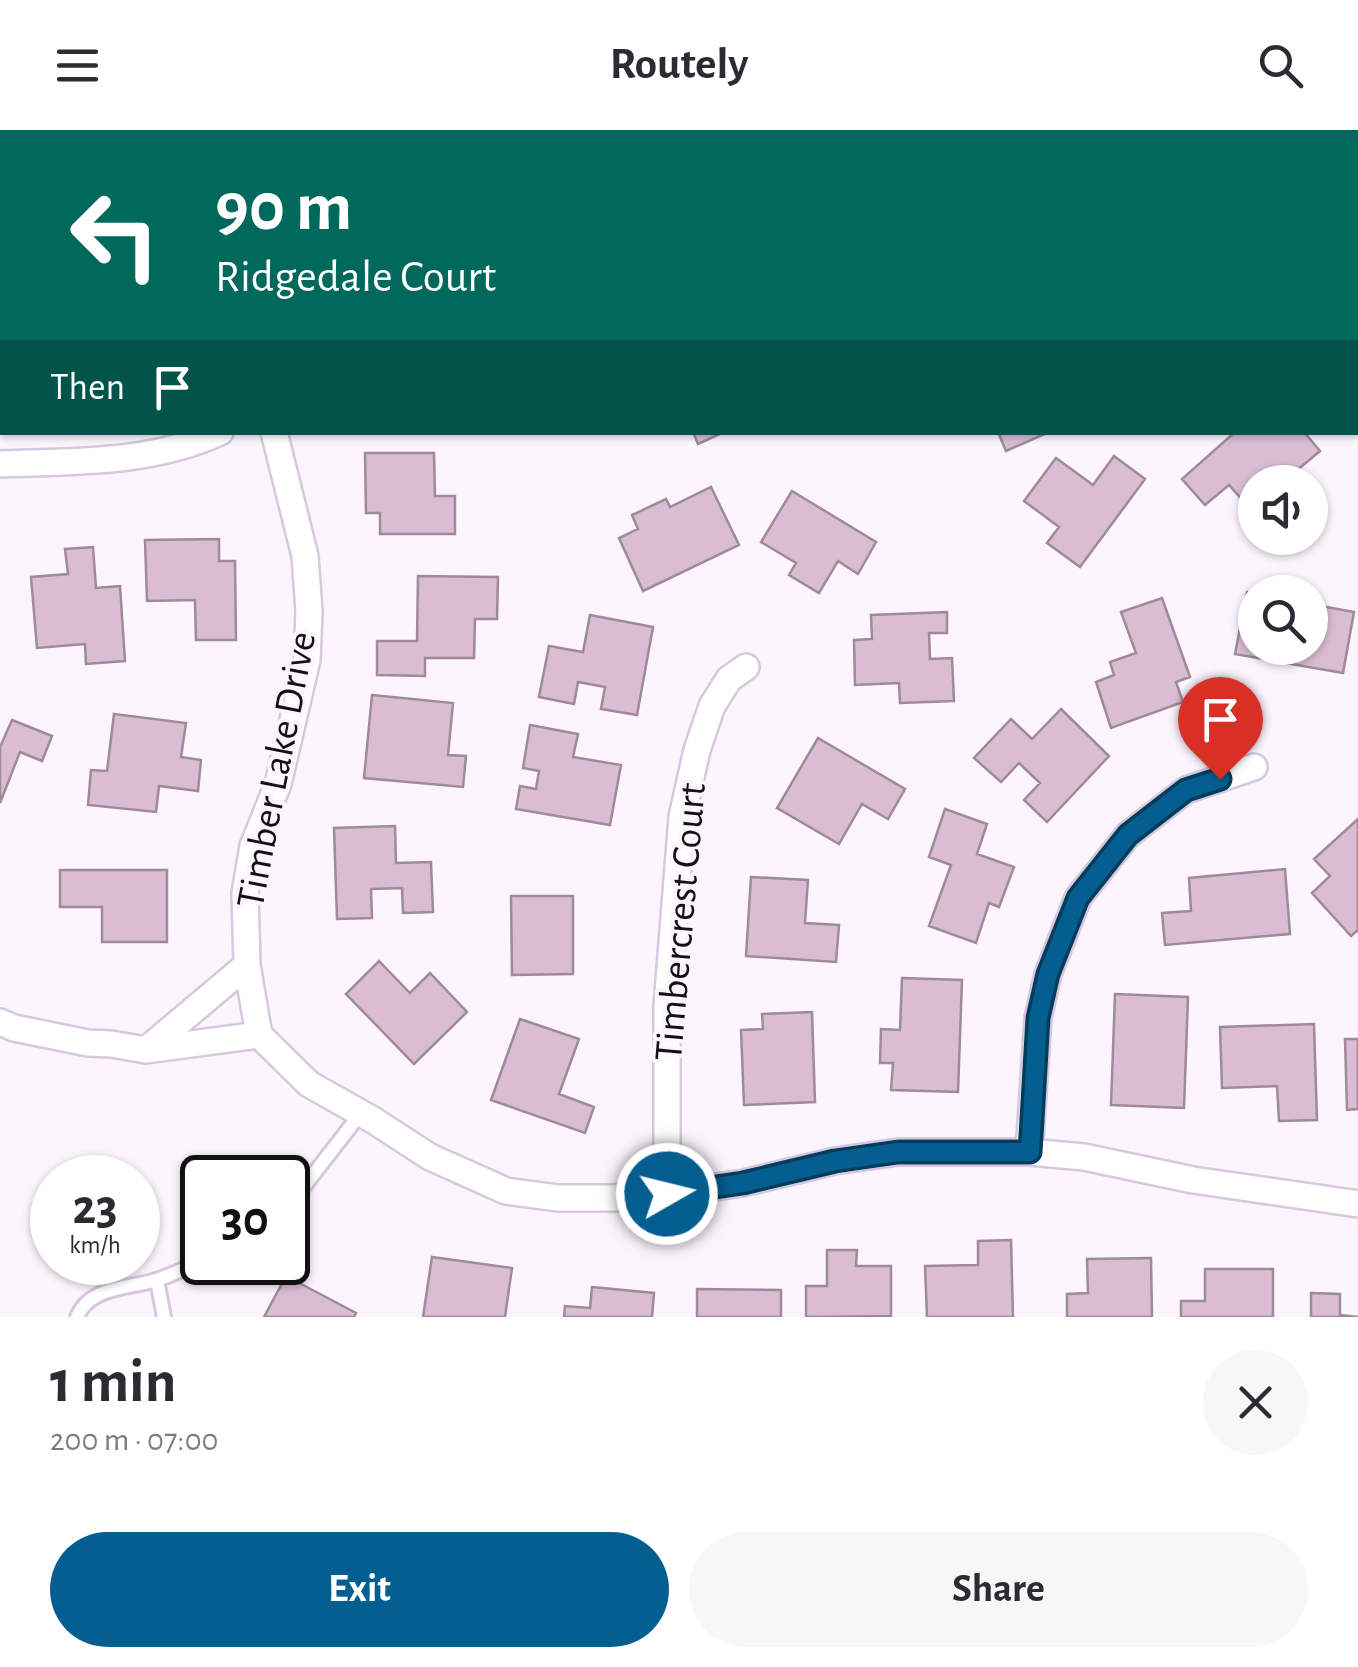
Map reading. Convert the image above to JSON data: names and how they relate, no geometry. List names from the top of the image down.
{
  "streets": {
    "street": ["Timber Lake Drive", "Timbercrest Court"]
  },
  "page": {
    "header": "Routely",
    "turn": ["90 m", "Ridgedale Court"],
    "then": "Then",
    "speed": "23 km/h",
    "limit": "30",
    "heading": ["1 min", "200 m · 07:00"],
    "buttons": ["Exit", "Share"]
  }
}
